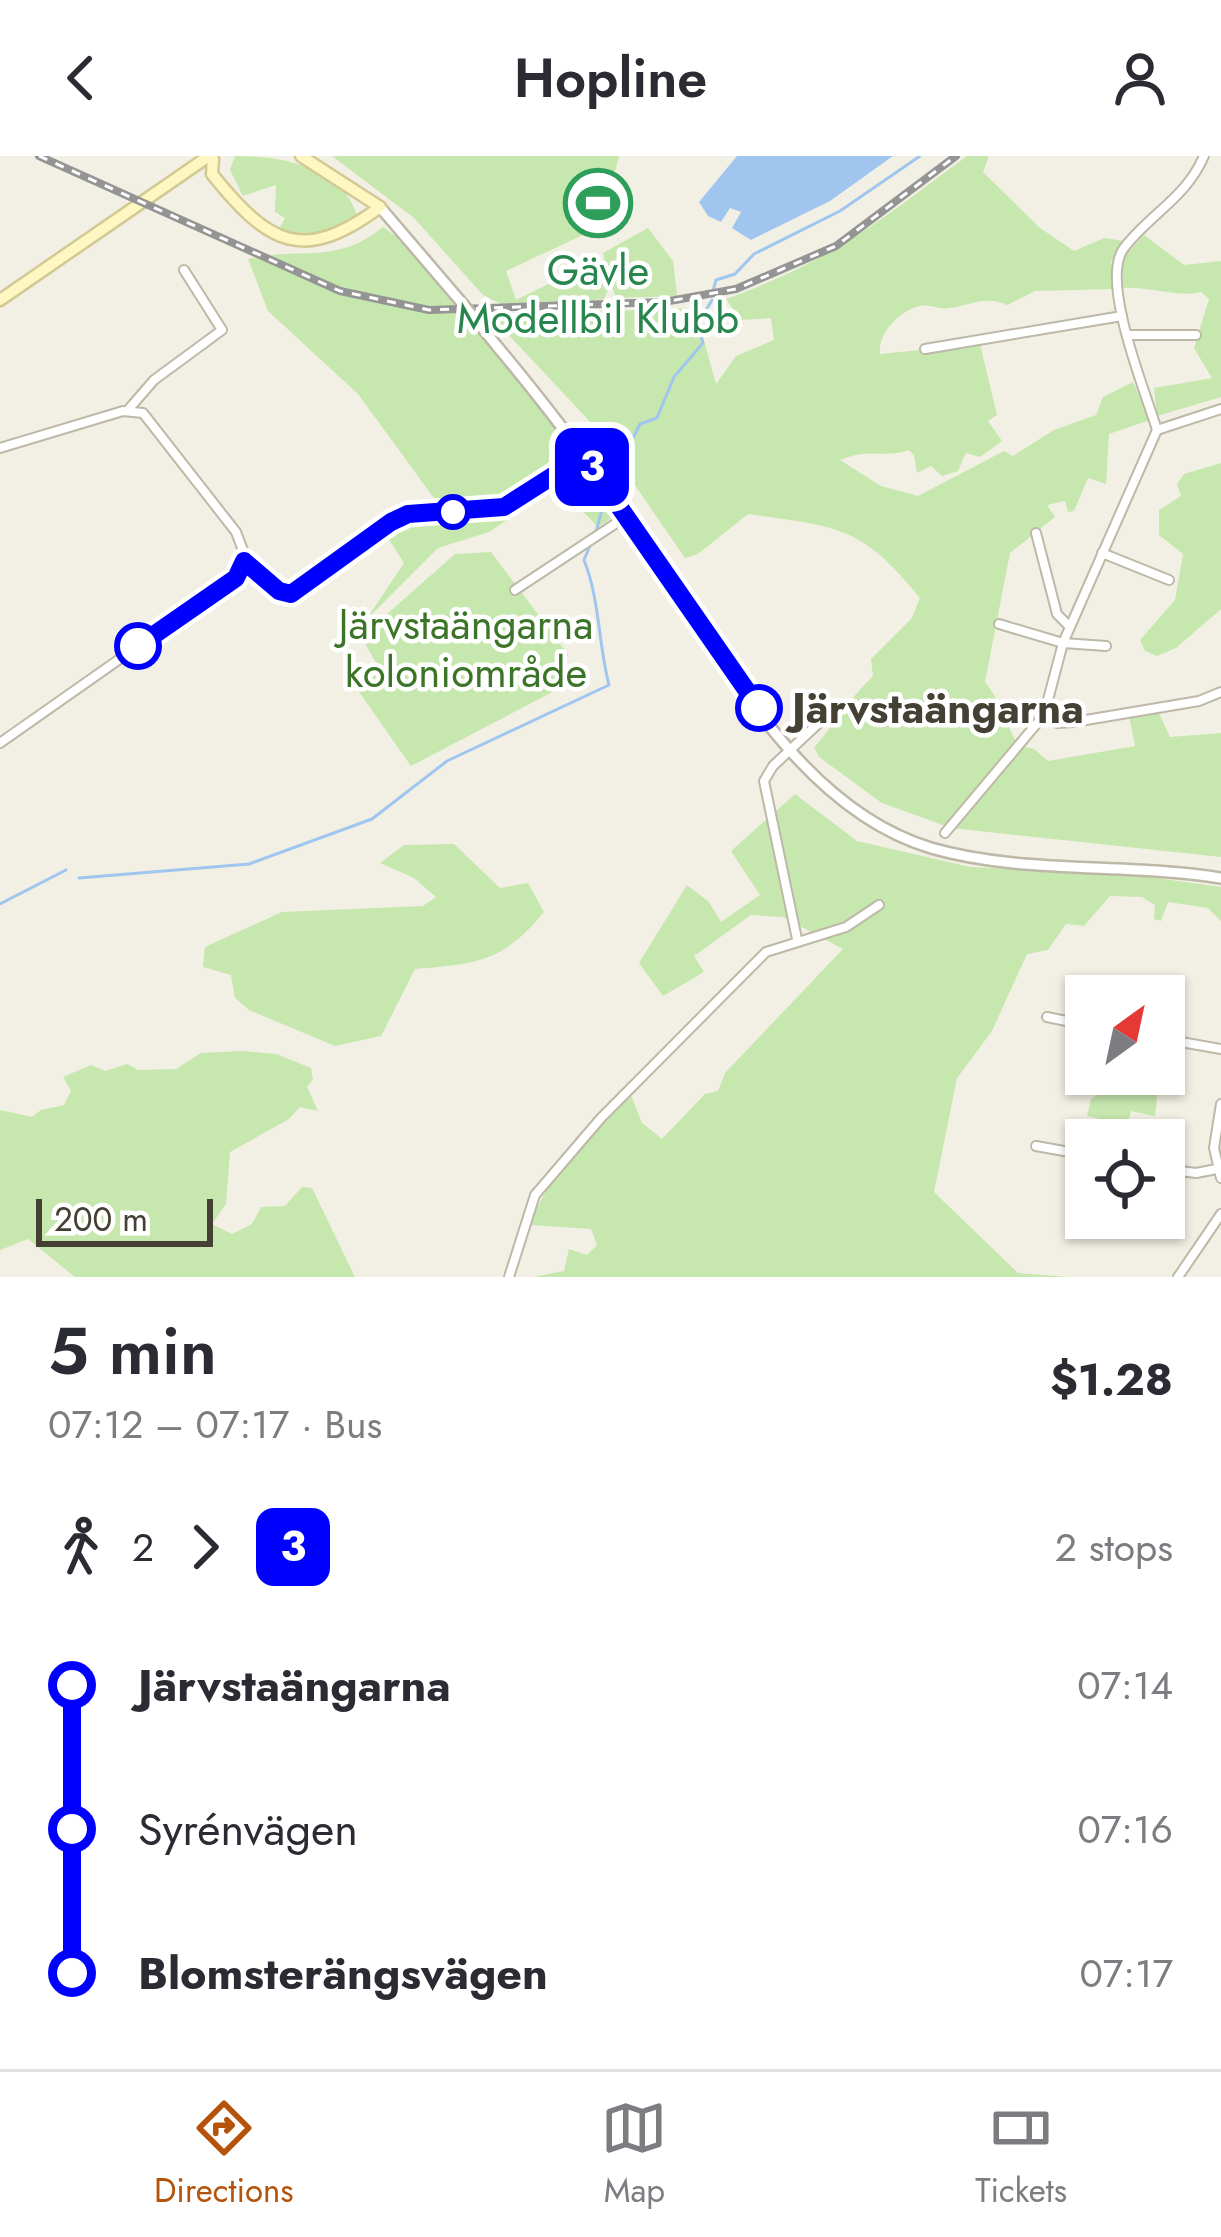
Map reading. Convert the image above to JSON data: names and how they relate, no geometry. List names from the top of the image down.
{
  "parks": ["Järvstaängarna koloniområde"],
  "places": {
    "sports": ["Gävle Modellbil Klubb"],
    "other": ["Järvstaängarna"]
  },
  "lines": ["bus line 3"],
  "scale_bar": "200 m",
  "north": "top right",
  "page": {
    "header": "Hopline",
    "on_map": "3",
    "scale": "200 m",
    "heading": ["5 min", "07:12 – 07:17 · Bus", "$1.28"],
    "legs": ["2", "3", "2 stops"],
    "list": [
      {
        "name": "Järvstaängarna",
        "value": "07:14"
      },
      {
        "name": "Syrénvägen",
        "value": "07:16"
      },
      {
        "name": "Blomsterängsvägen",
        "value": "07:17"
      }
    ],
    "tabs": ["Directions", "Map", "Tickets"]
  }
}
